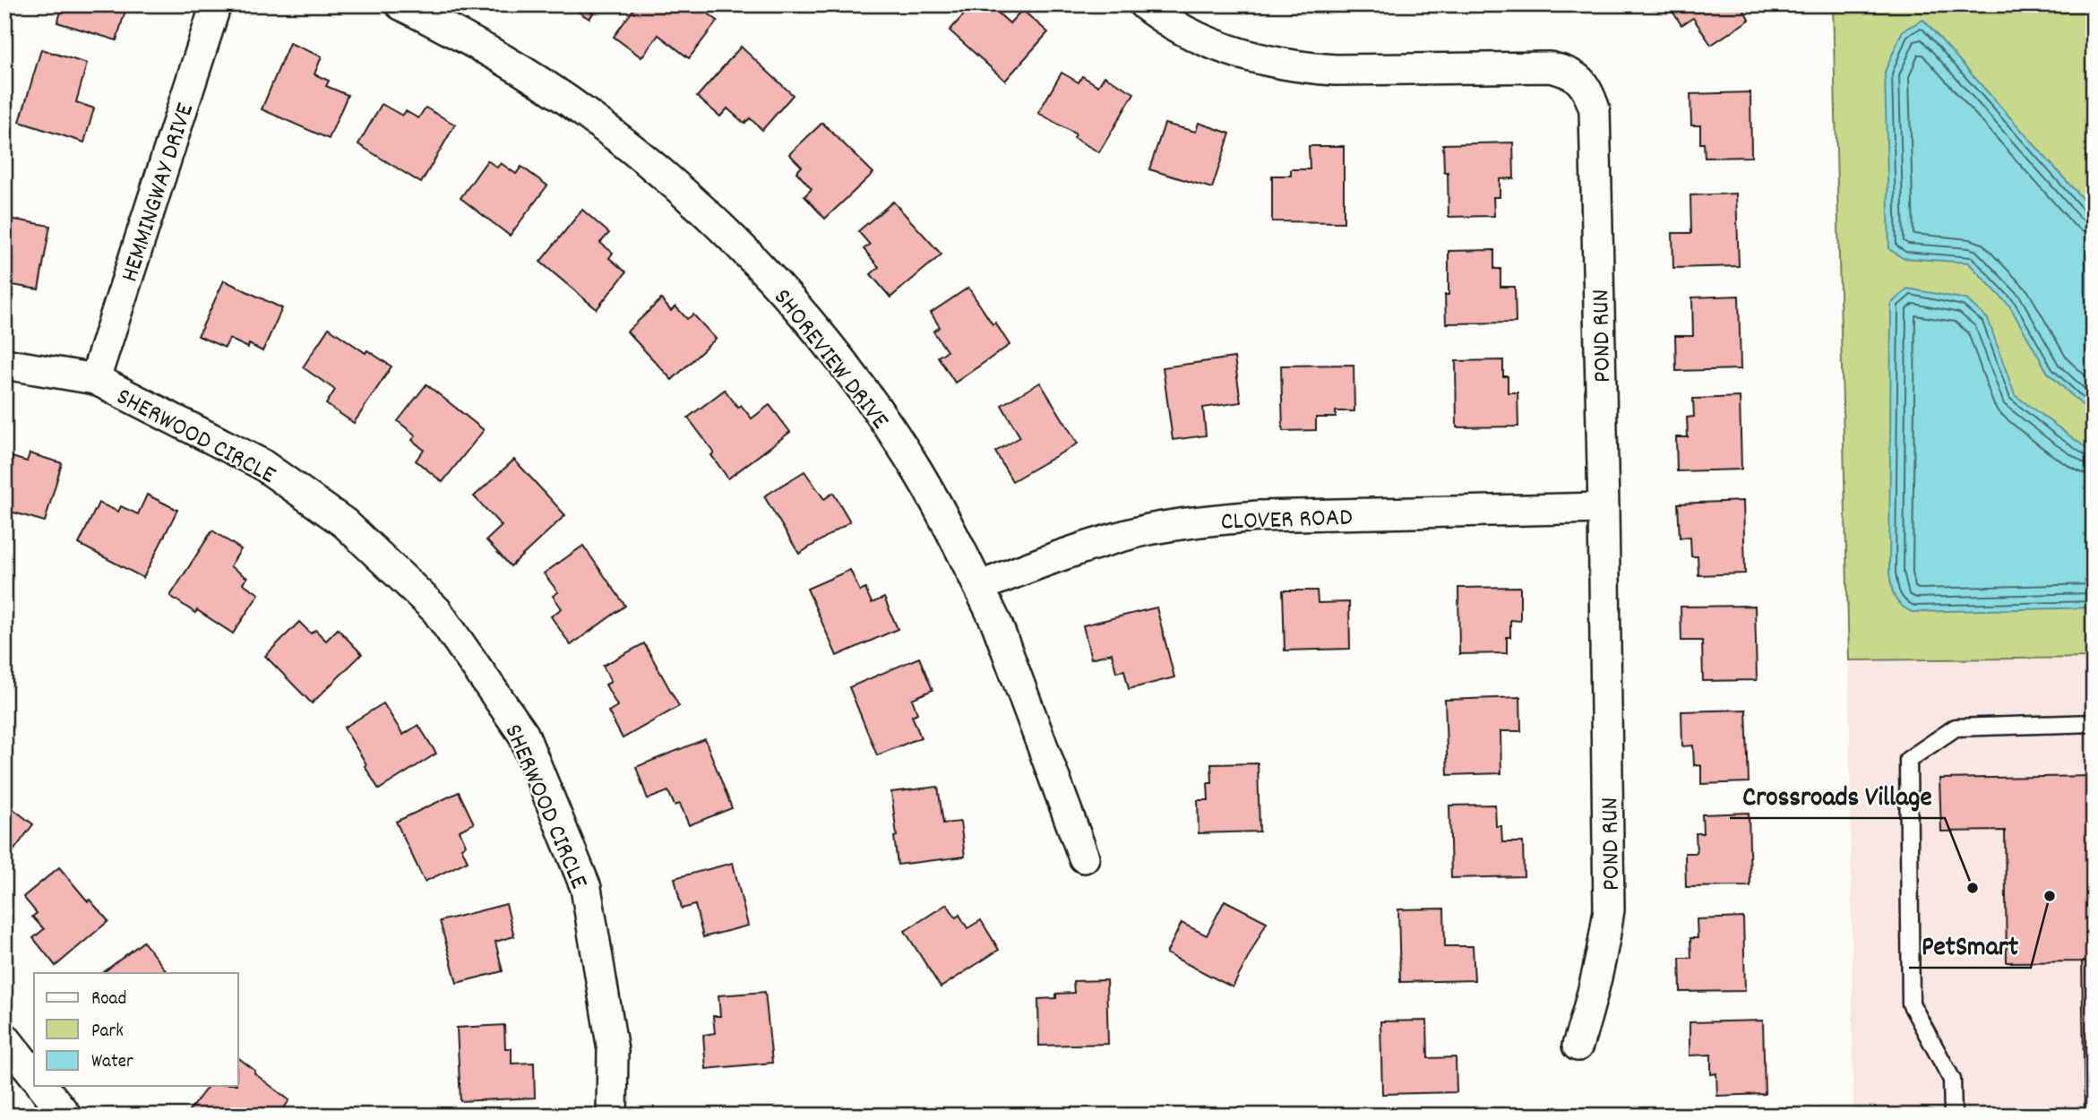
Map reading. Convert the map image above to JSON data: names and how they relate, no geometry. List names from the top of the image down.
{
  "streets": {
    "street": [
      "HEMMINGWAY DRIVE",
      "POND RUN",
      "SHOREVIEW DRIVE",
      "SHERWOOD CIRCLE",
      "CLOVER ROAD"
    ]
  },
  "crossings": [
    ["HEMMINGWAY DRIVE", "SHERWOOD CIRCLE"],
    ["POND RUN", "CLOVER ROAD"],
    ["SHOREVIEW DRIVE", "CLOVER ROAD"]
  ],
  "places": ["Crossroads Village", "PetSmart"],
  "legend": ["Road", "Park", "Water"]
}
